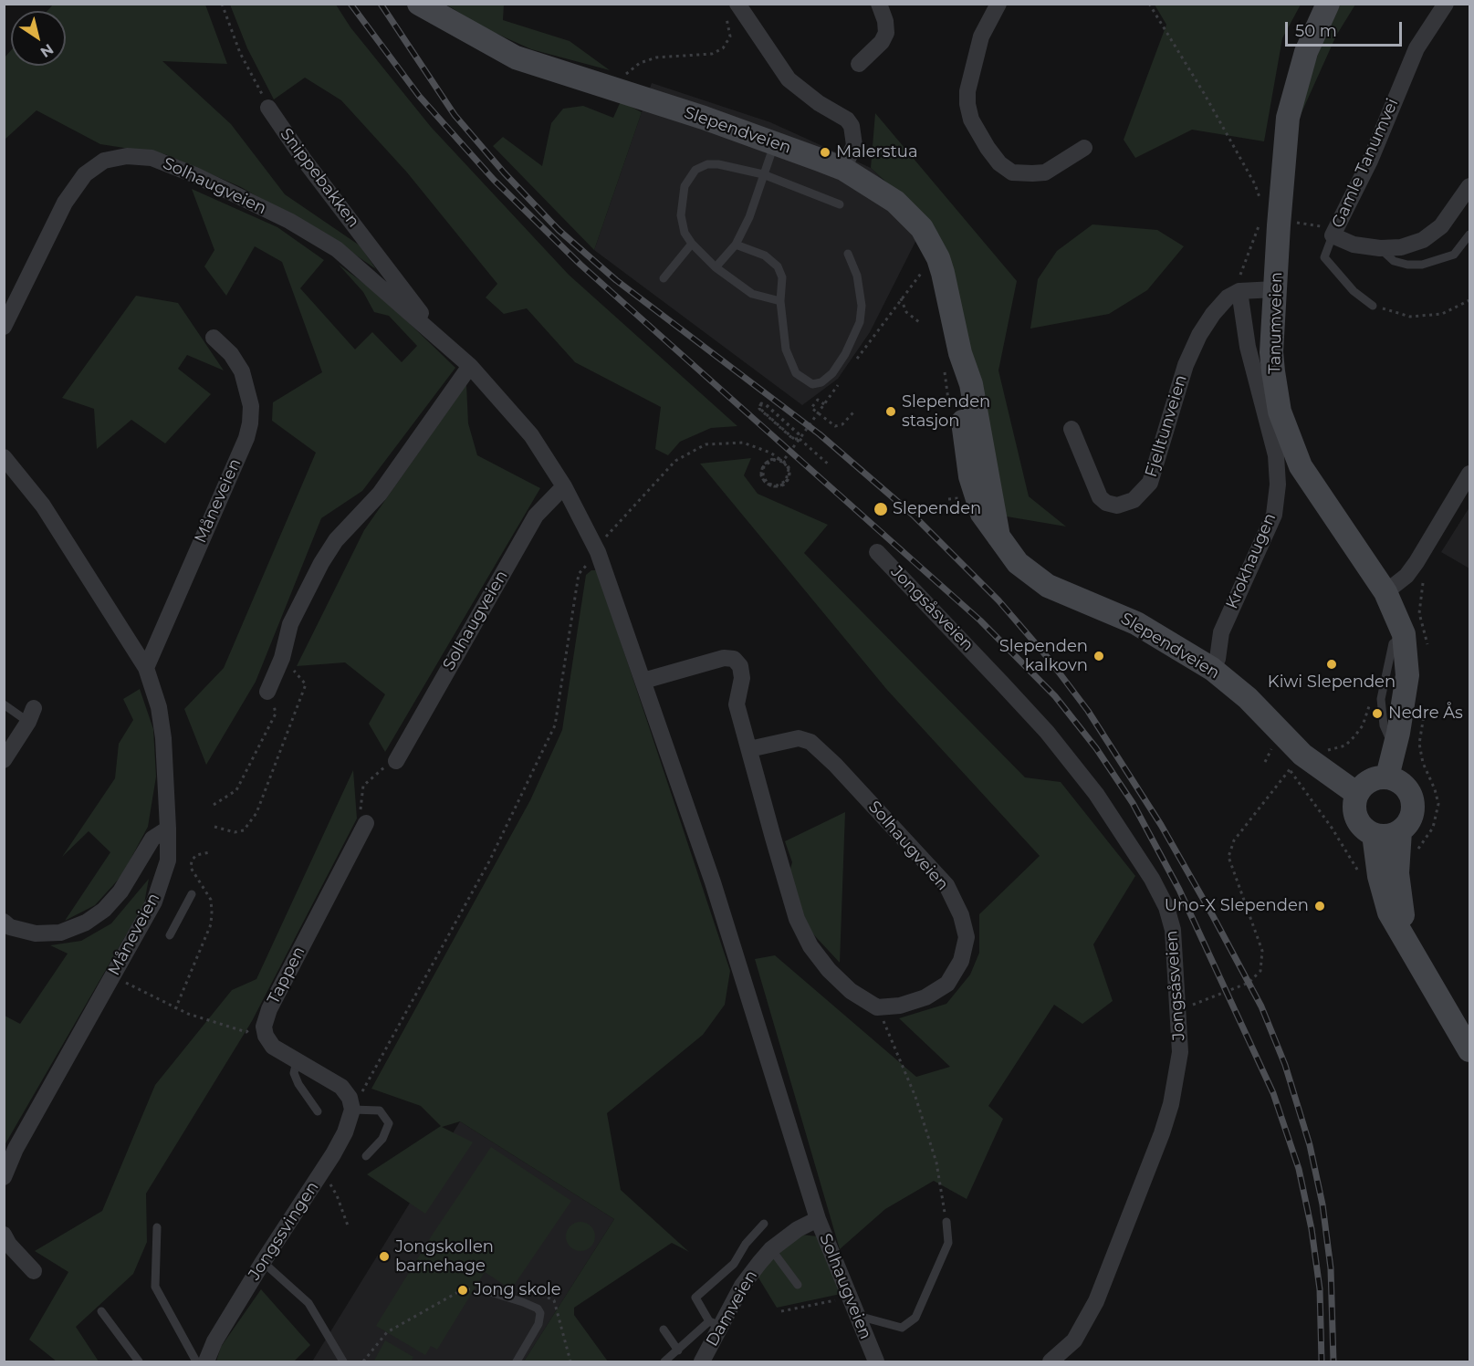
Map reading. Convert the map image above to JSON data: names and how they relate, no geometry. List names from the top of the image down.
{
  "streets": {
    "main road": ["Slependveien", "Tanumveien"],
    "street": [
      "Gamle Tanumvei",
      "Snippebakken",
      "Solhaugveien",
      "Fjelltunveien",
      "Måneveien",
      "Krokhaugen",
      "Jongsåsveien",
      "Tappen",
      "Jongssvingen",
      "Damveien"
    ]
  },
  "crossings": [
    ["Slependveien", "Tanumveien"],
    ["Slependveien", "Krokhaugen"],
    ["Snippebakken", "Solhaugveien"],
    ["Solhaugveien", "Damveien"],
    ["Fjelltunveien", "Krokhaugen"],
    ["Tappen", "Jongssvingen"]
  ],
  "places": [
    "Malerstua",
    "Slependen stasjon",
    "Slependen",
    "Slependen kalkovn",
    "Kiwi Slependen",
    "Nedre Ås",
    "Uno-X Slependen",
    "Jongskollen barnehage",
    "Jong skole"
  ],
  "scale_bar": "50 m",
  "north": "bottom right"
}
